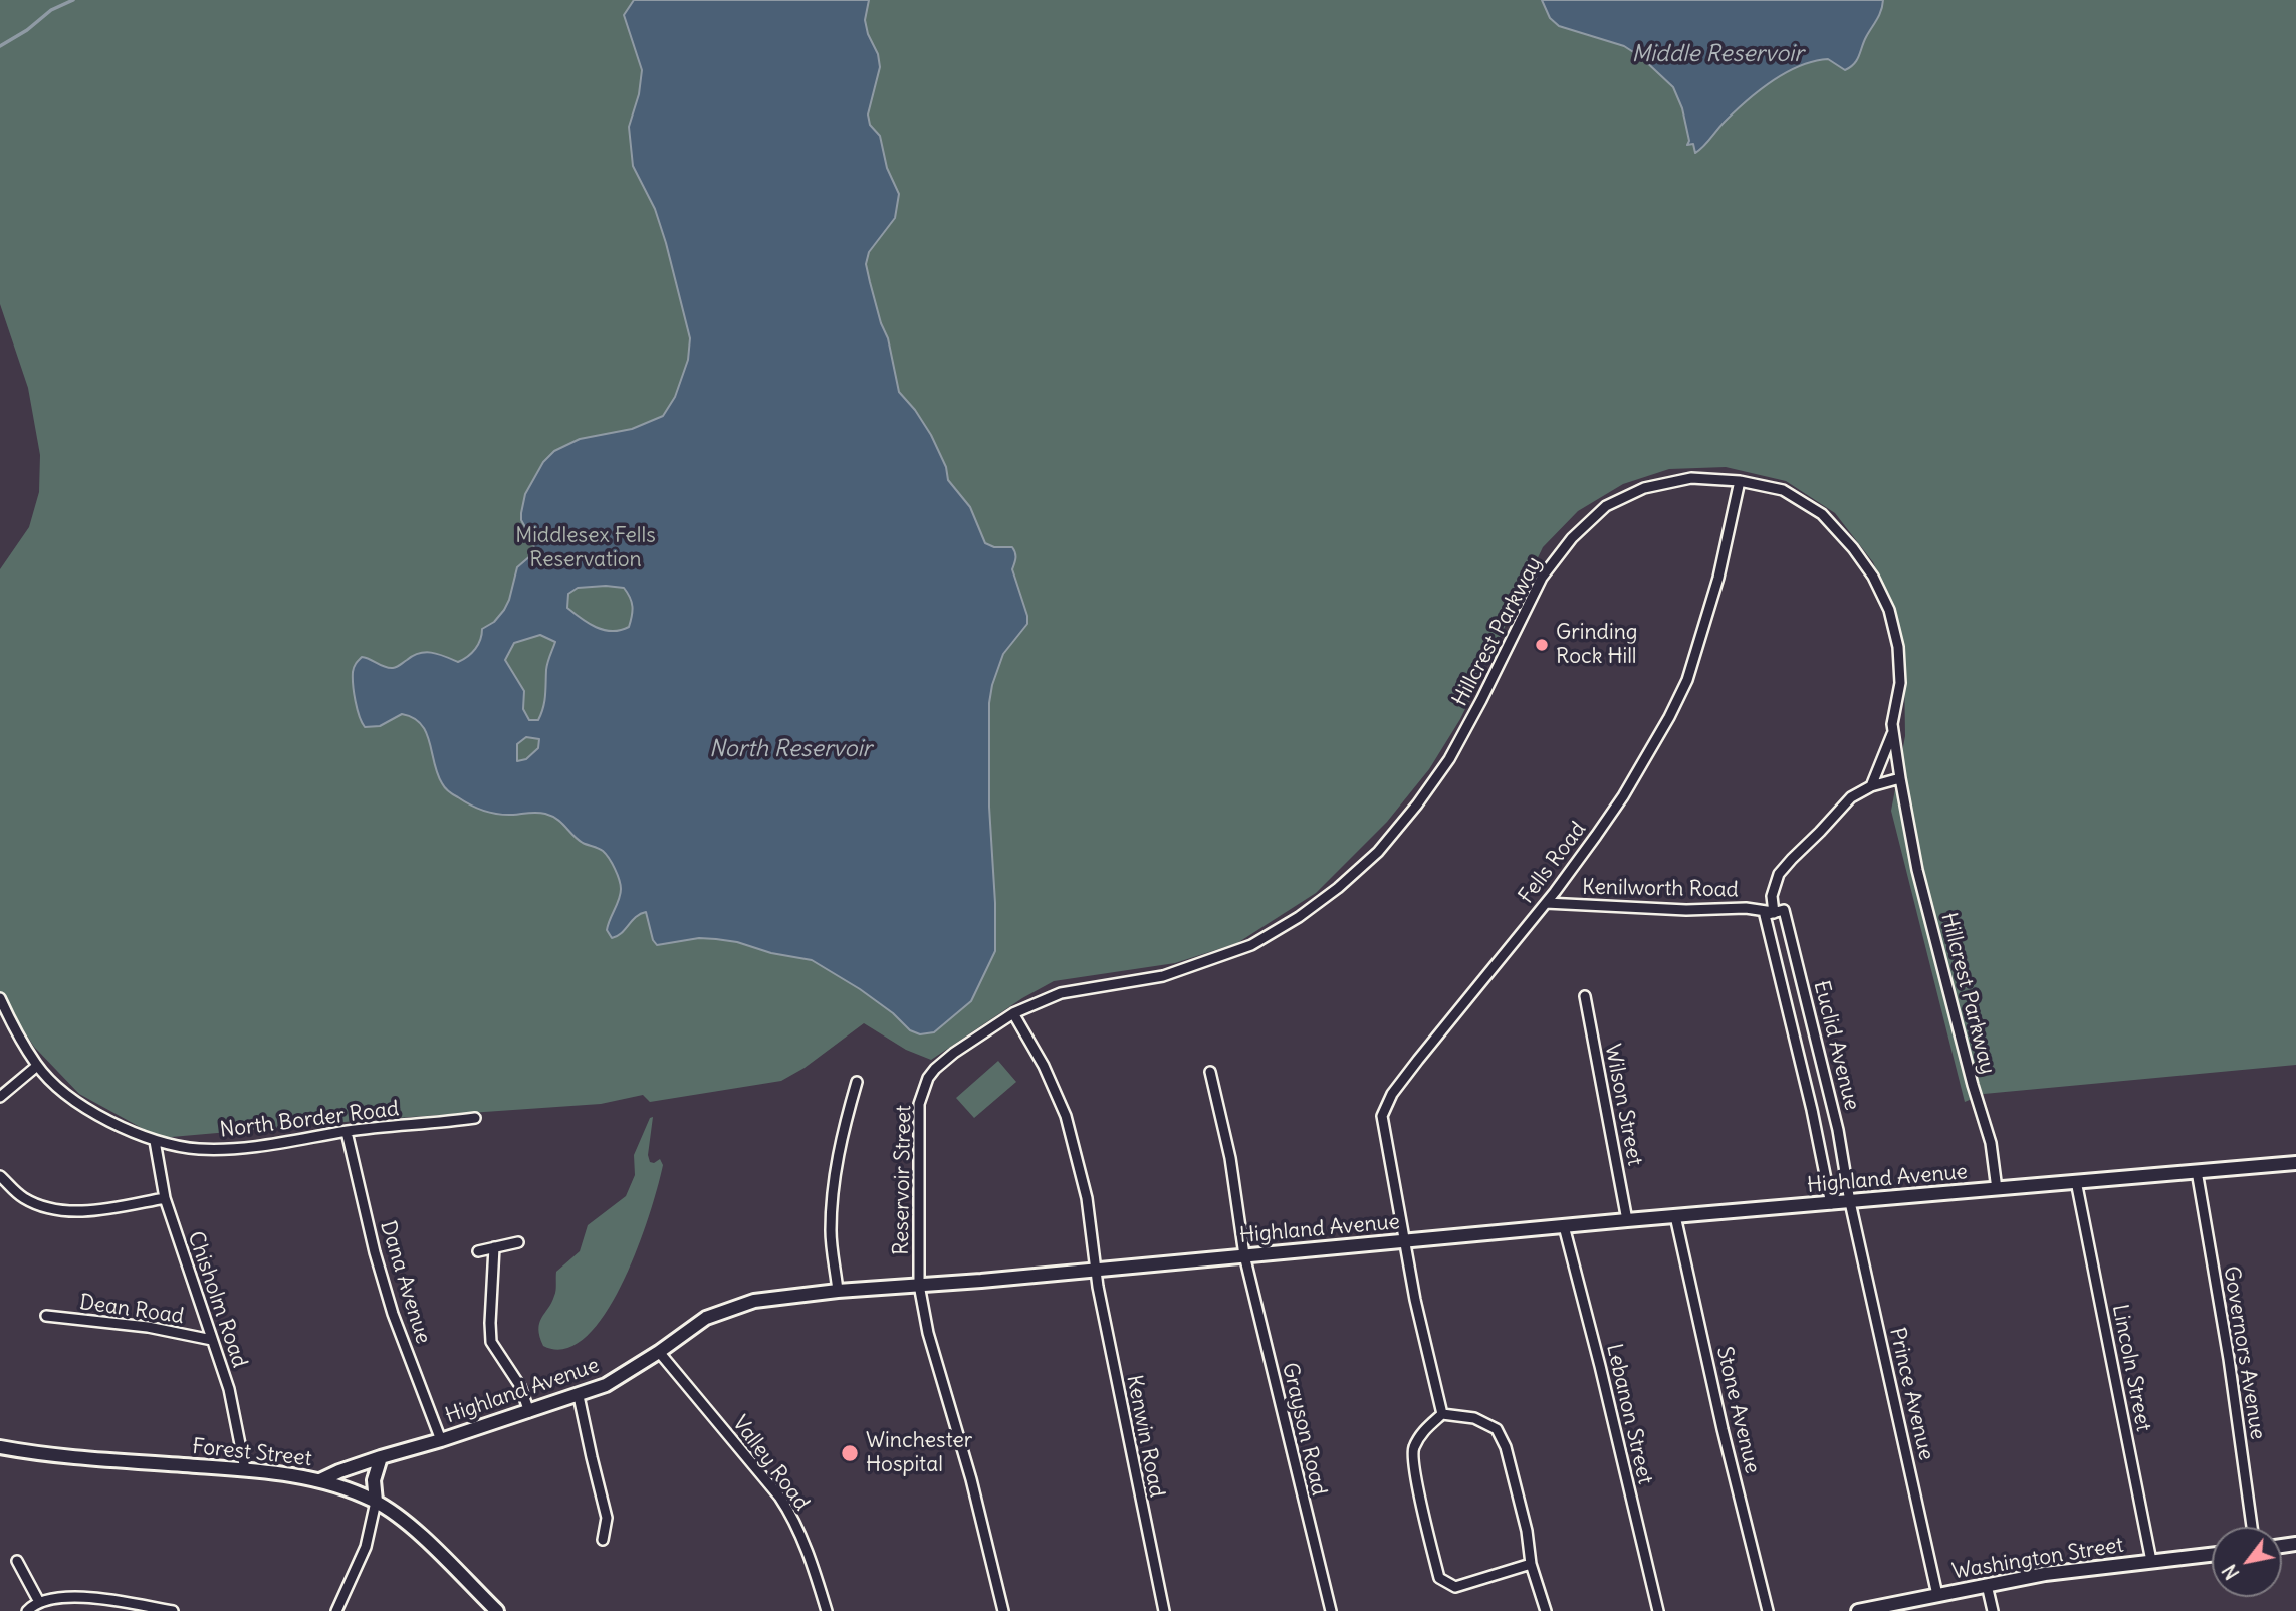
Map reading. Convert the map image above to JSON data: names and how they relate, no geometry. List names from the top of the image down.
{
  "streets": {
    "main road": ["Highland Avenue", "Forest Street", "Washington Street"],
    "street": [
      "Hillcrest Parkway",
      "Fells Road",
      "Kenilworth Road",
      "Euclid Avenue",
      "Wilson Street",
      "North Border Road",
      "Reservoir Street",
      "Dana Avenue",
      "Chisholm Road",
      "Dean Road",
      "Governors Avenue",
      "Lincoln Street",
      "Prince Avenue",
      "Stone Avenue",
      "Lebanon Street",
      "Grayson Road",
      "Kenwin Road",
      "Valley Road"
    ]
  },
  "crossings": [
    ["Hillcrest Parkway", "Fells Road"],
    ["Hillcrest Parkway", "Euclid Avenue"],
    ["Hillcrest Parkway", "Highland Avenue"],
    ["Hillcrest Parkway", "Reservoir Street"],
    ["Hillcrest Parkway", "Kenwin Road"],
    ["Fells Road", "Kenilworth Road"],
    ["Fells Road", "Highland Avenue"],
    ["Kenilworth Road", "Euclid Avenue"],
    ["Euclid Avenue", "Highland Avenue"],
    ["Euclid Avenue", "Prince Avenue"],
    ["Wilson Street", "Highland Avenue"],
    ["North Border Road", "Dana Avenue"],
    ["North Border Road", "Chisholm Road"],
    ["Highland Avenue", "Reservoir Street"],
    ["Highland Avenue", "Dana Avenue"],
    ["Highland Avenue", "Governors Avenue"],
    ["Highland Avenue", "Lincoln Street"],
    ["Highland Avenue", "Prince Avenue"],
    ["Highland Avenue", "Stone Avenue"],
    ["Highland Avenue", "Lebanon Street"],
    ["Highland Avenue", "Grayson Road"],
    ["Highland Avenue", "Kenwin Road"],
    ["Highland Avenue", "Forest Street"],
    ["Highland Avenue", "Valley Road"],
    ["Chisholm Road", "Dean Road"],
    ["Chisholm Road", "Forest Street"],
    ["Lincoln Street", "Washington Street"],
    ["Prince Avenue", "Washington Street"]
  ],
  "water": ["Middle Reservoir", "North Reservoir"],
  "parks": ["Middlesex Fells Reservation"],
  "places": ["Grinding Rock Hill", "Winchester Hospital"],
  "north": "bottom left"
}
